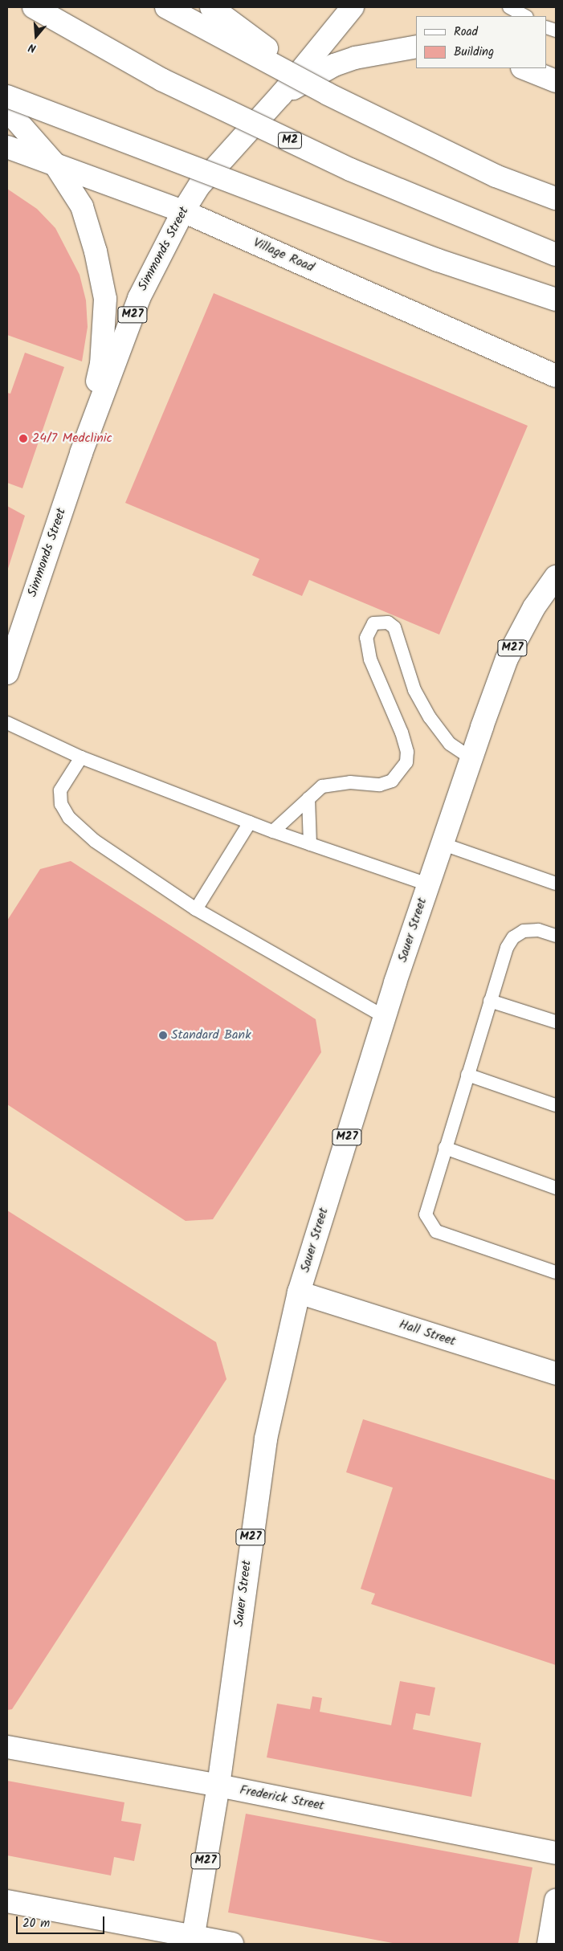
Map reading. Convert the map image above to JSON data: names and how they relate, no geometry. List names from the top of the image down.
{
  "streets": {
    "main road": [
      "M2",
      "Simmonds Street",
      "Village Road",
      "M27",
      "Sauer Street",
      "Hall Street",
      "Frederick Street"
    ]
  },
  "crossings": [
    ["Simmonds Street", "Village Road"],
    ["Sauer Street", "Hall Street"],
    ["Sauer Street", "Frederick Street"]
  ],
  "places": ["24/7 Medclinic", "Standard Bank"],
  "legend": ["Road", "Building"],
  "scale_bar": "20 m",
  "north": "bottom"
}
